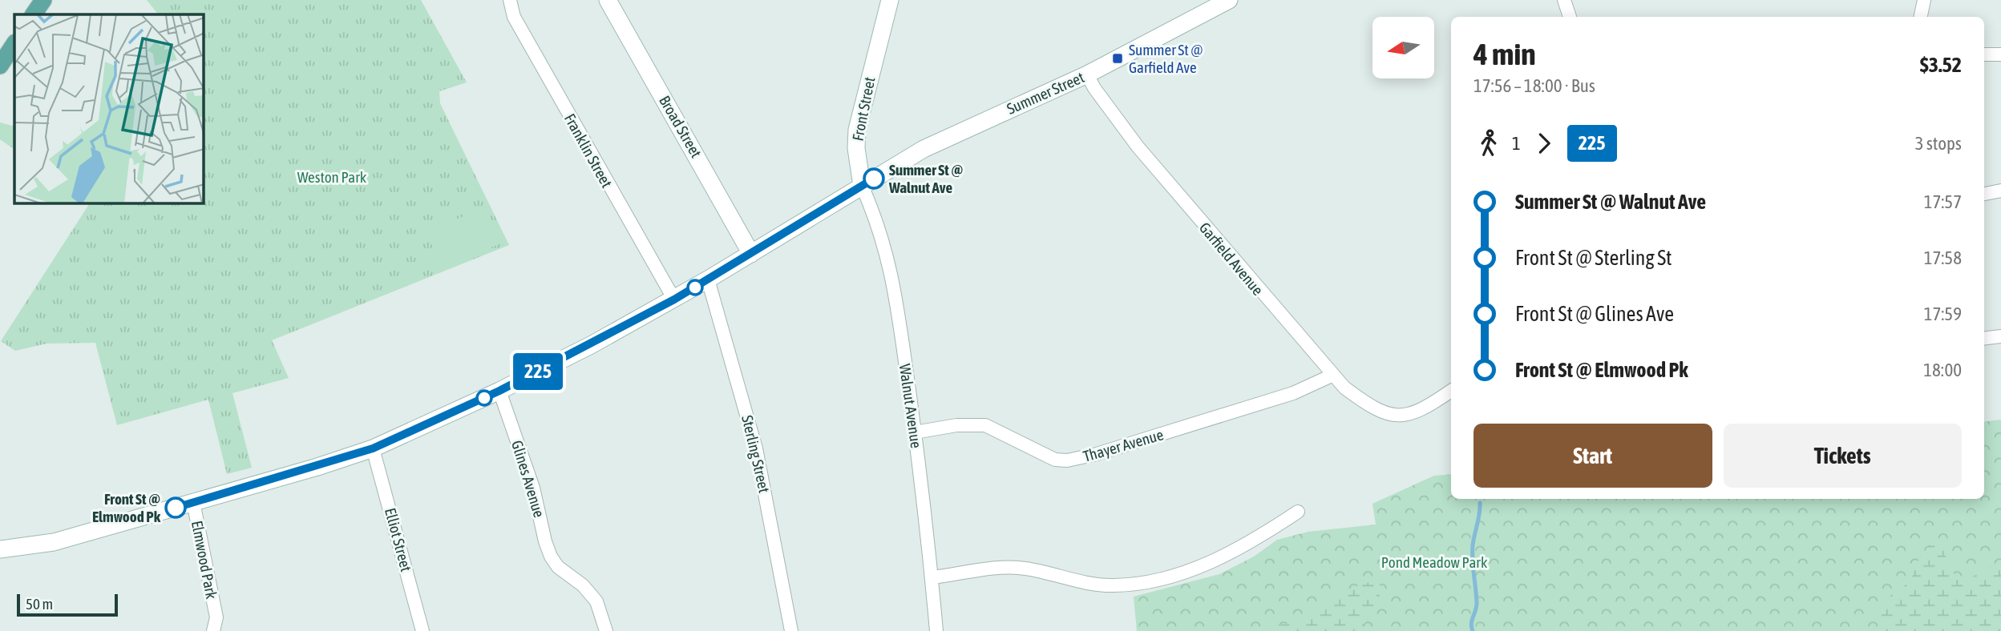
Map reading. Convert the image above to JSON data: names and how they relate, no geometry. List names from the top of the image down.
{
  "streets": {
    "street": [
      "Summer Street",
      "Front Street",
      "Broad Street",
      "Franklin Street",
      "Garfield Avenue",
      "Walnut Avenue",
      "Thayer Avenue",
      "Sterling Street",
      "Glines Avenue",
      "Elliot Street",
      "Elmwood Park"
    ]
  },
  "crossings": [
    ["Summer Street", "Front Street"],
    ["Summer Street", "Garfield Avenue"],
    ["Summer Street", "Walnut Avenue"],
    ["Front Street", "Walnut Avenue"],
    ["Garfield Avenue", "Thayer Avenue"],
    ["Walnut Avenue", "Thayer Avenue"]
  ],
  "parks": ["Weston Park", "Pond Meadow Park"],
  "places": {
    "transit": ["Summer St @ Garfield Ave"],
    "other": ["Summer St @ Walnut Ave", "Front St @ Elmwood Pk"]
  },
  "lines": ["bus line 225"],
  "scale_bar": "50 m",
  "north": "left",
  "page": {
    "on_map": "225",
    "heading": ["4 min", "17:56 – 18:00 · Bus", "$3.52"],
    "legs": ["1", "225", "3 stops"],
    "list": [
      {
        "name": "Summer St @ Walnut Ave",
        "value": "17:57"
      },
      {
        "name": "Front St @ Sterling St",
        "value": "17:58"
      },
      {
        "name": "Front St @ Glines Ave",
        "value": "17:59"
      },
      {
        "name": "Front St @ Elmwood Pk",
        "value": "18:00"
      }
    ],
    "buttons": ["Start", "Tickets"],
    "scale": "50 m"
  }
}
